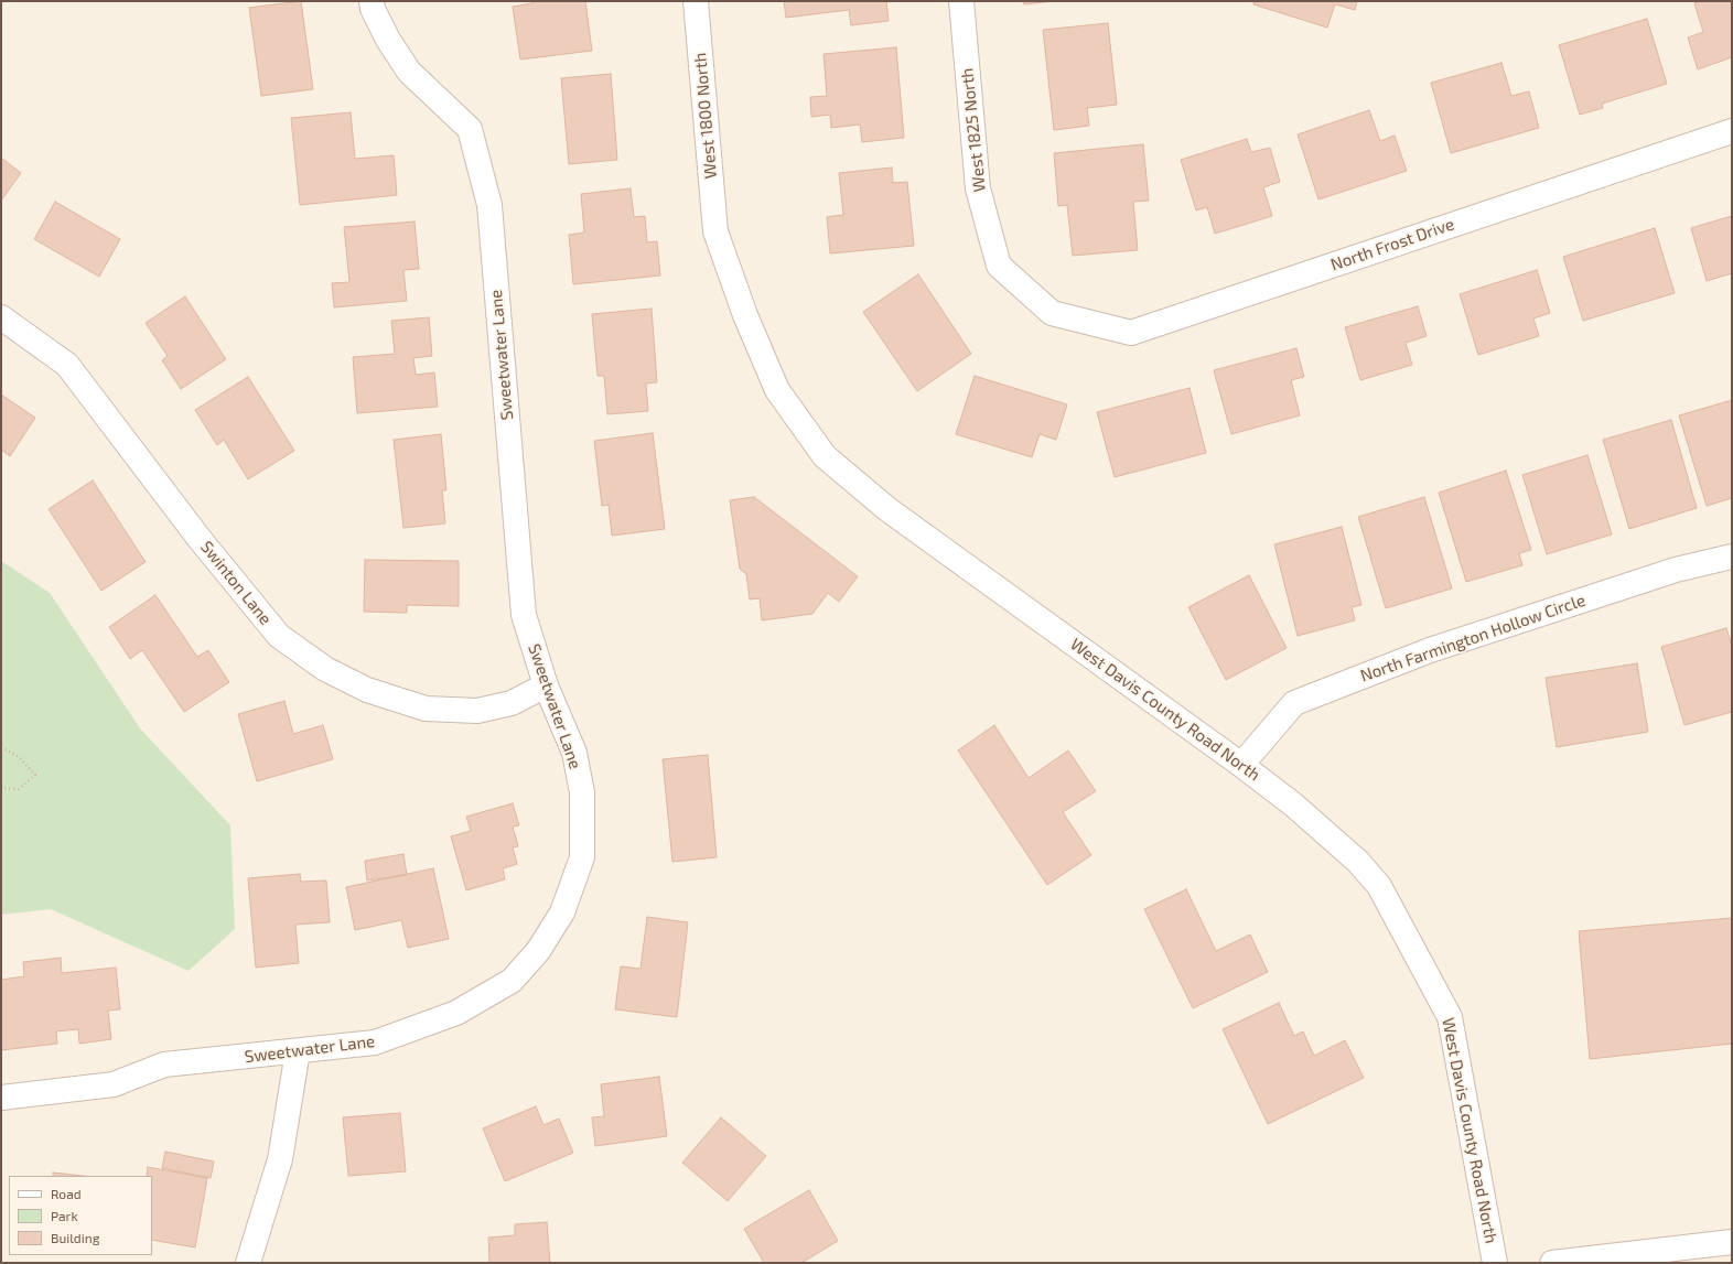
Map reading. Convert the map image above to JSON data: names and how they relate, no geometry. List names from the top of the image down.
{
  "streets": {
    "street": [
      "West 1800 North",
      "West 1825 North",
      "North Frost Drive",
      "Sweetwater Lane",
      "Swinton Lane",
      "North Farmington Hollow Circle",
      "West Davis County Road North"
    ]
  },
  "crossings": [
    ["West 1800 North", "West Davis County Road North"],
    ["West 1825 North", "North Frost Drive"],
    ["Sweetwater Lane", "Swinton Lane"],
    ["North Farmington Hollow Circle", "West Davis County Road North"]
  ],
  "legend": ["Road", "Park", "Building"]
}
